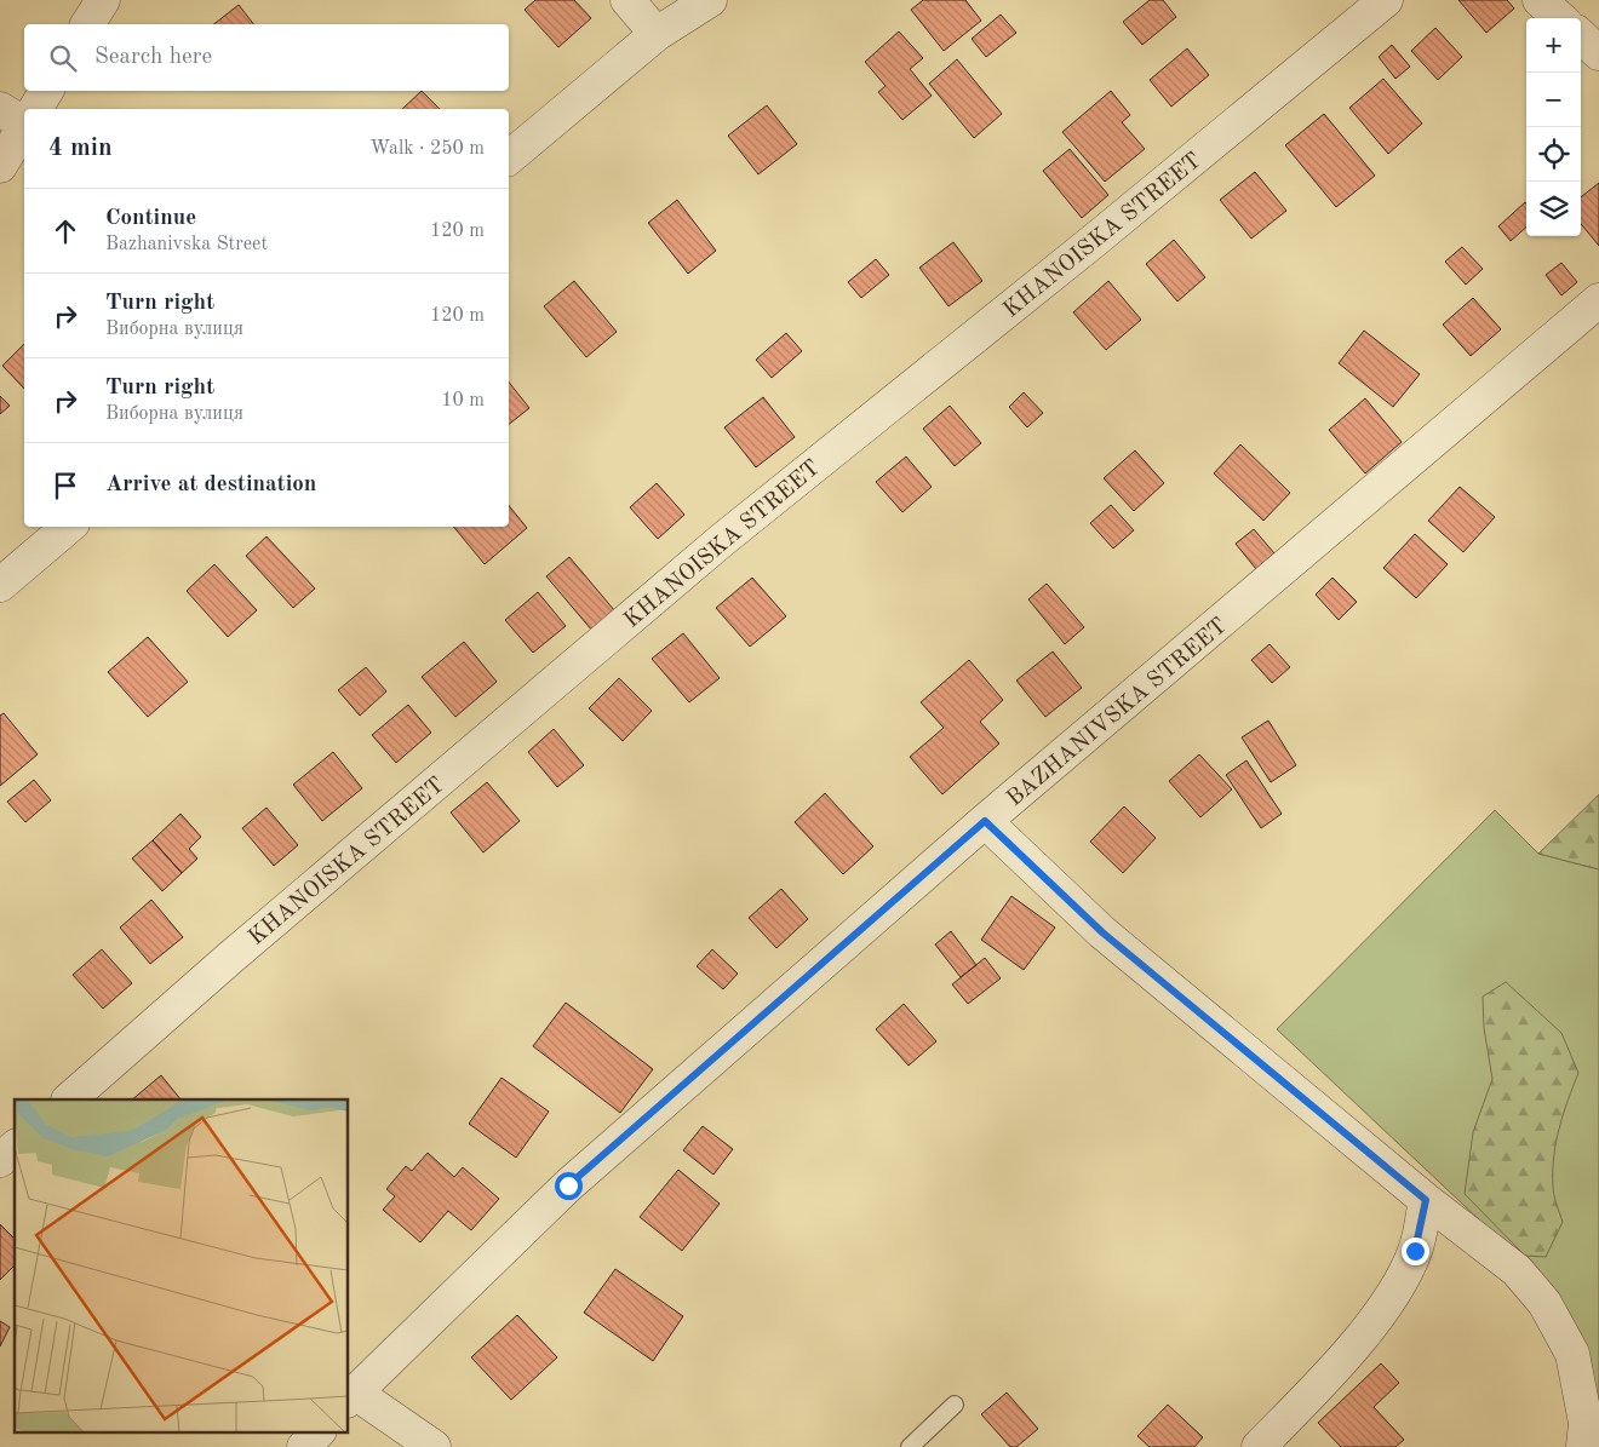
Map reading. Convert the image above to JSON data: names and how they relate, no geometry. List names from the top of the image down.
{
  "streets": {
    "street": ["KHANOISKA STREET", "BAZHANIVSKA STREET"]
  },
  "page": {
    "map_buttons": ["+", "−"],
    "search": "Search here",
    "heading": ["4 min", "Walk · 250 m"],
    "list": [
      ["Continue", "Bazhanivska Street", "120 m"],
      ["Turn right", "Виборна вулиця", "120 m"],
      ["Turn right", "Виборна вулиця", "10 m"],
      "Arrive at destination"
    ]
  }
}
